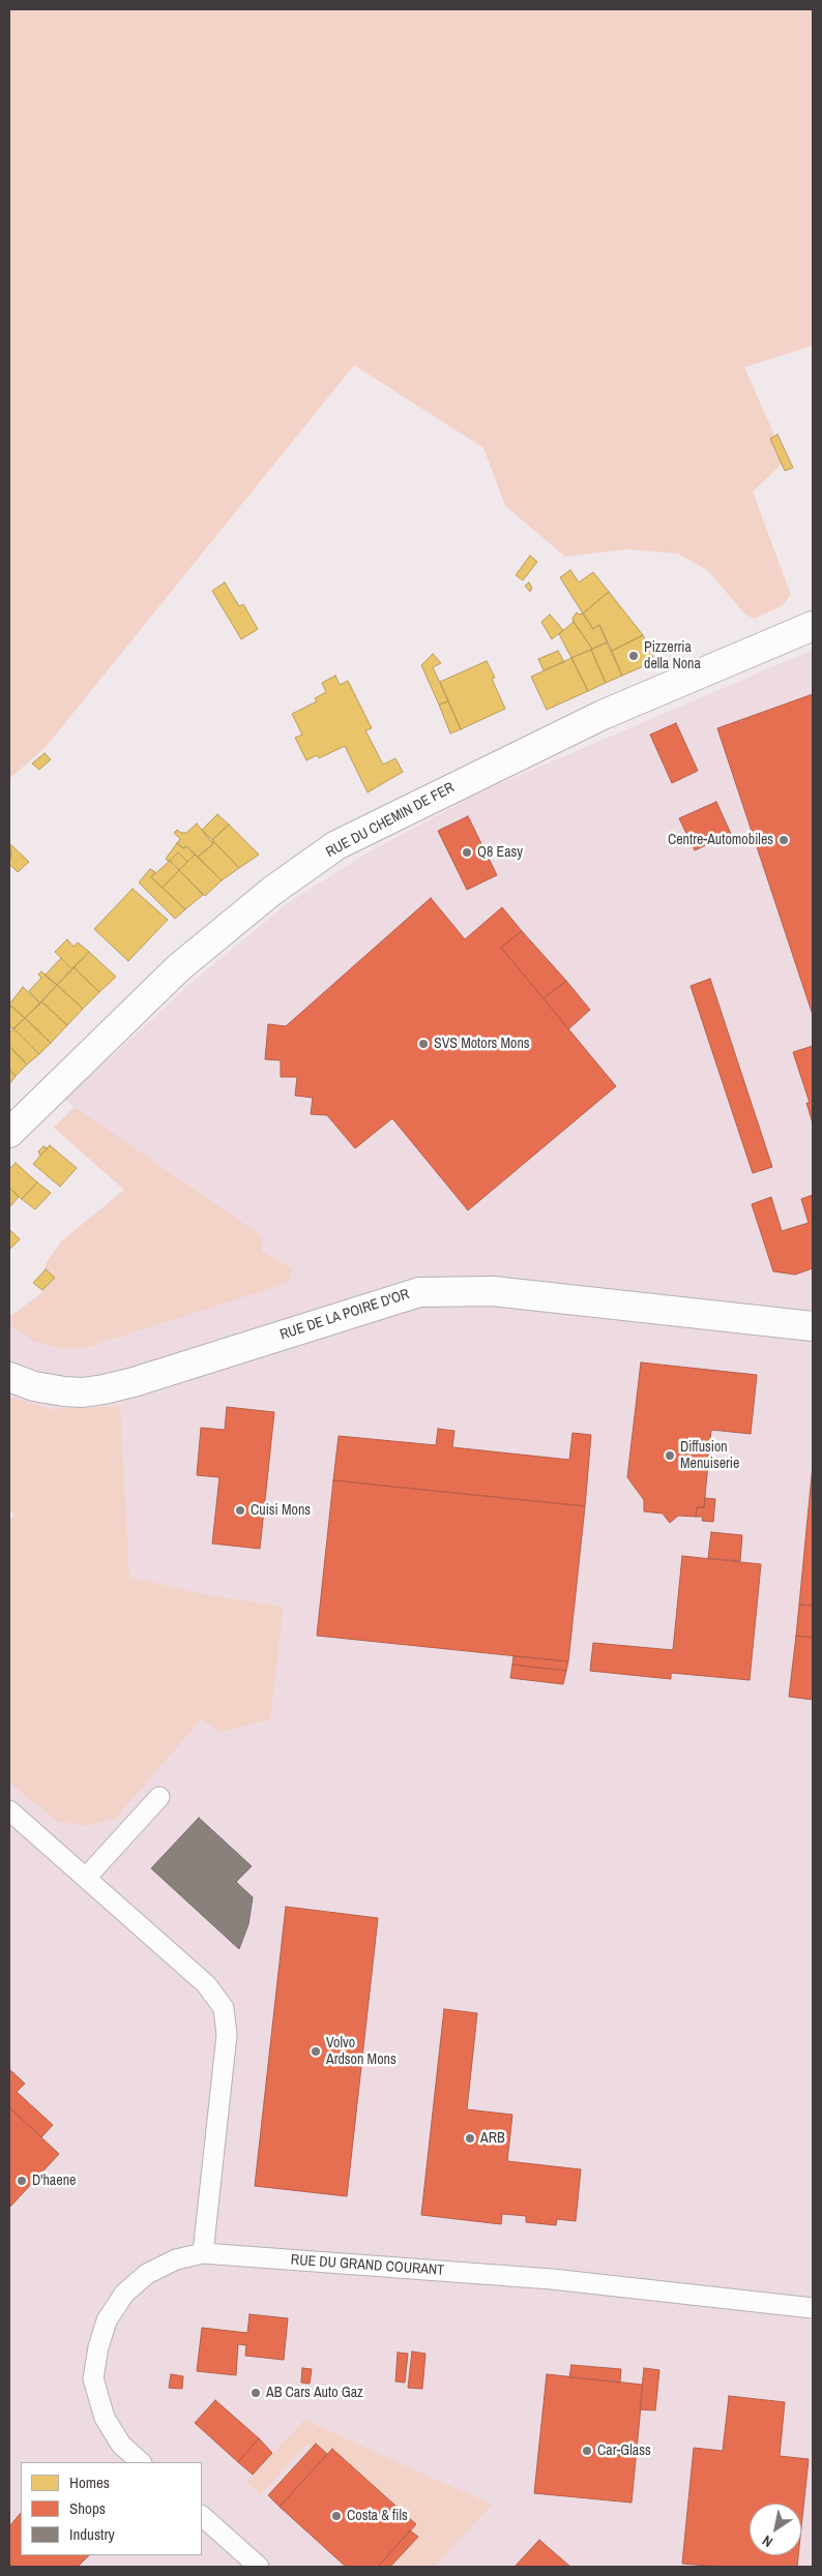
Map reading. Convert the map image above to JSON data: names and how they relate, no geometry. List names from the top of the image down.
{
  "streets": {
    "main road": ["RUE DU CHEMIN DE FER", "RUE DE LA POIRE D'OR"],
    "street": ["RUE DU GRAND COURANT"]
  },
  "places": [
    "Pizzerria della Nona",
    "Centre-Automobiles",
    "Q8 Easy",
    "SVS Motors Mons",
    "Diffusion Menuiserie",
    "Cuisi Mons",
    "Volvo Ardson Mons",
    "ARB",
    "D'haene",
    "AB Cars Auto Gaz",
    "Car-Glass",
    "Costa & fils"
  ],
  "legend": ["Homes", "Shops", "Industry"],
  "north": "bottom left"
}
